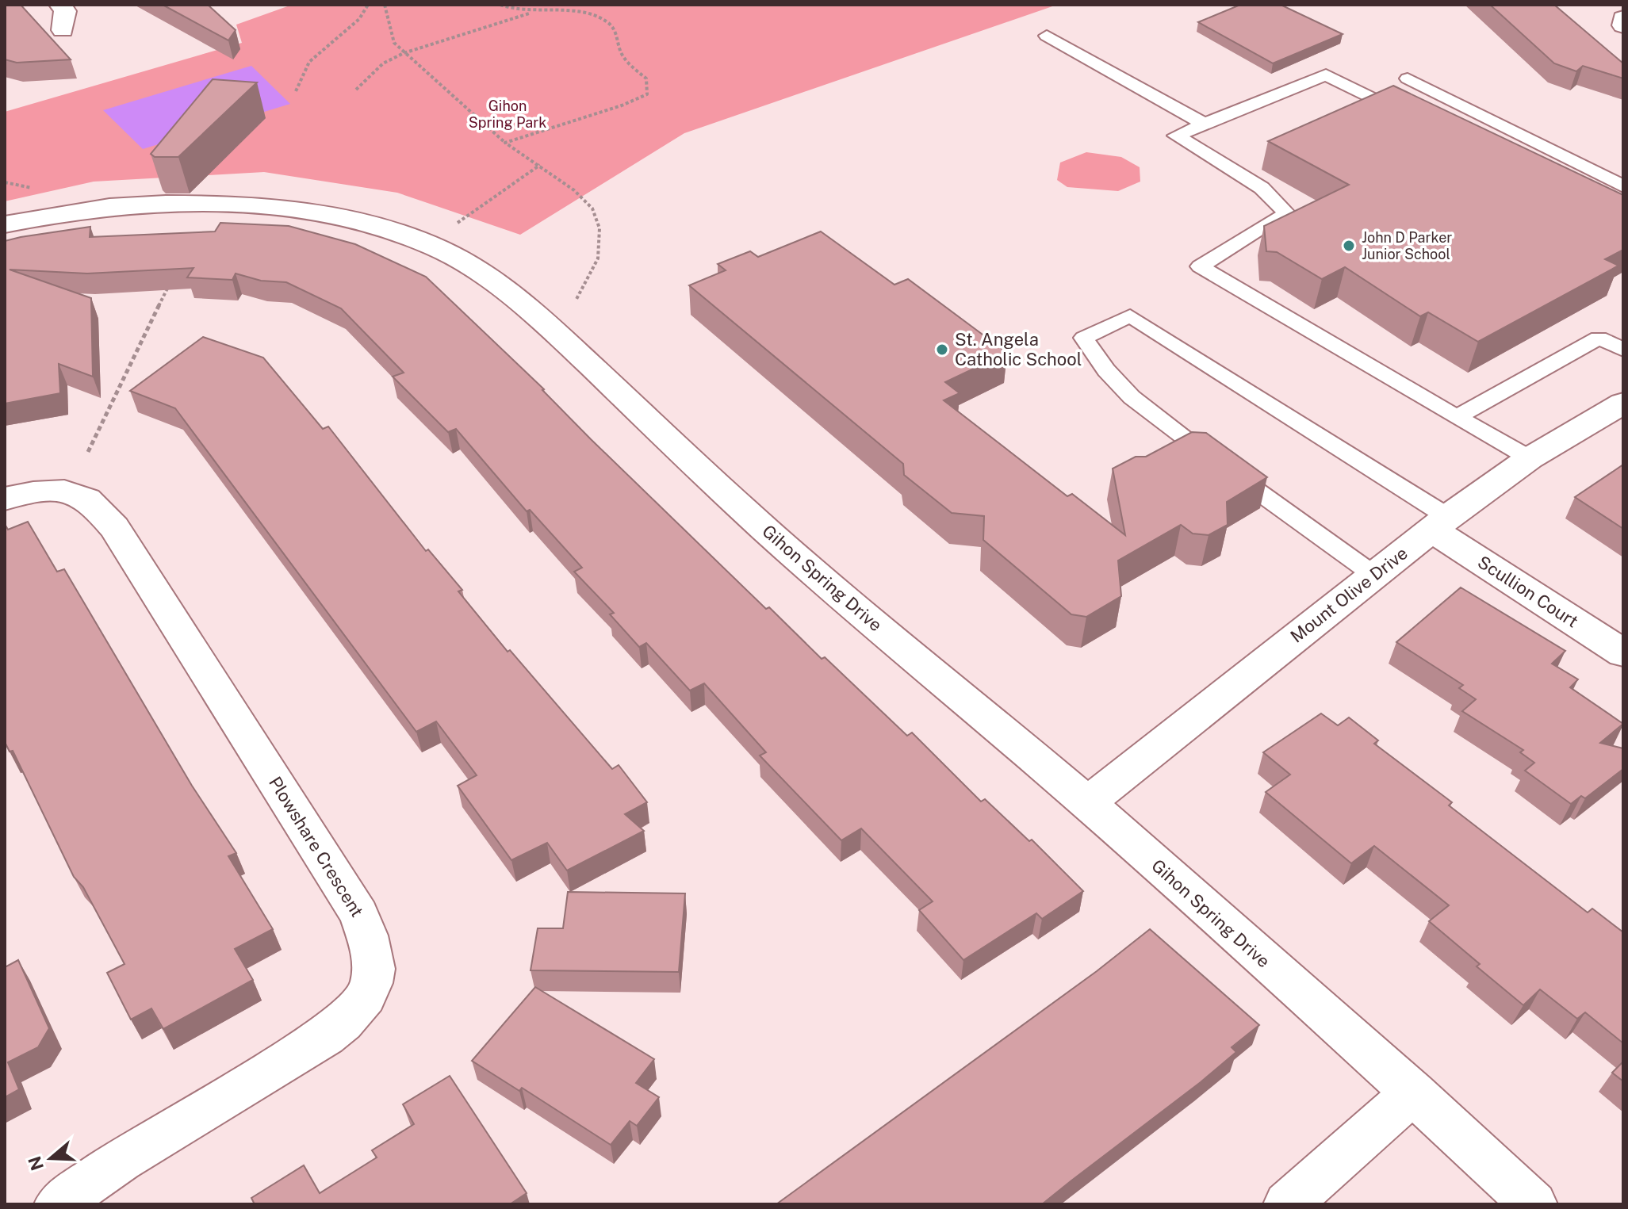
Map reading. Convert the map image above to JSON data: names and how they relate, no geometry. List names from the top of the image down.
{
  "streets": {
    "street": [
      "Gihon Spring Drive",
      "Scullion Court",
      "Mount Olive Drive",
      "Plowshare Crescent"
    ]
  },
  "crossings": [
    ["Gihon Spring Drive", "Mount Olive Drive"],
    ["Scullion Court", "Mount Olive Drive"]
  ],
  "parks": ["Gihon Spring Park"],
  "places": ["John D Parker Junior School", "St. Angela Catholic School"],
  "north": "left"
}
